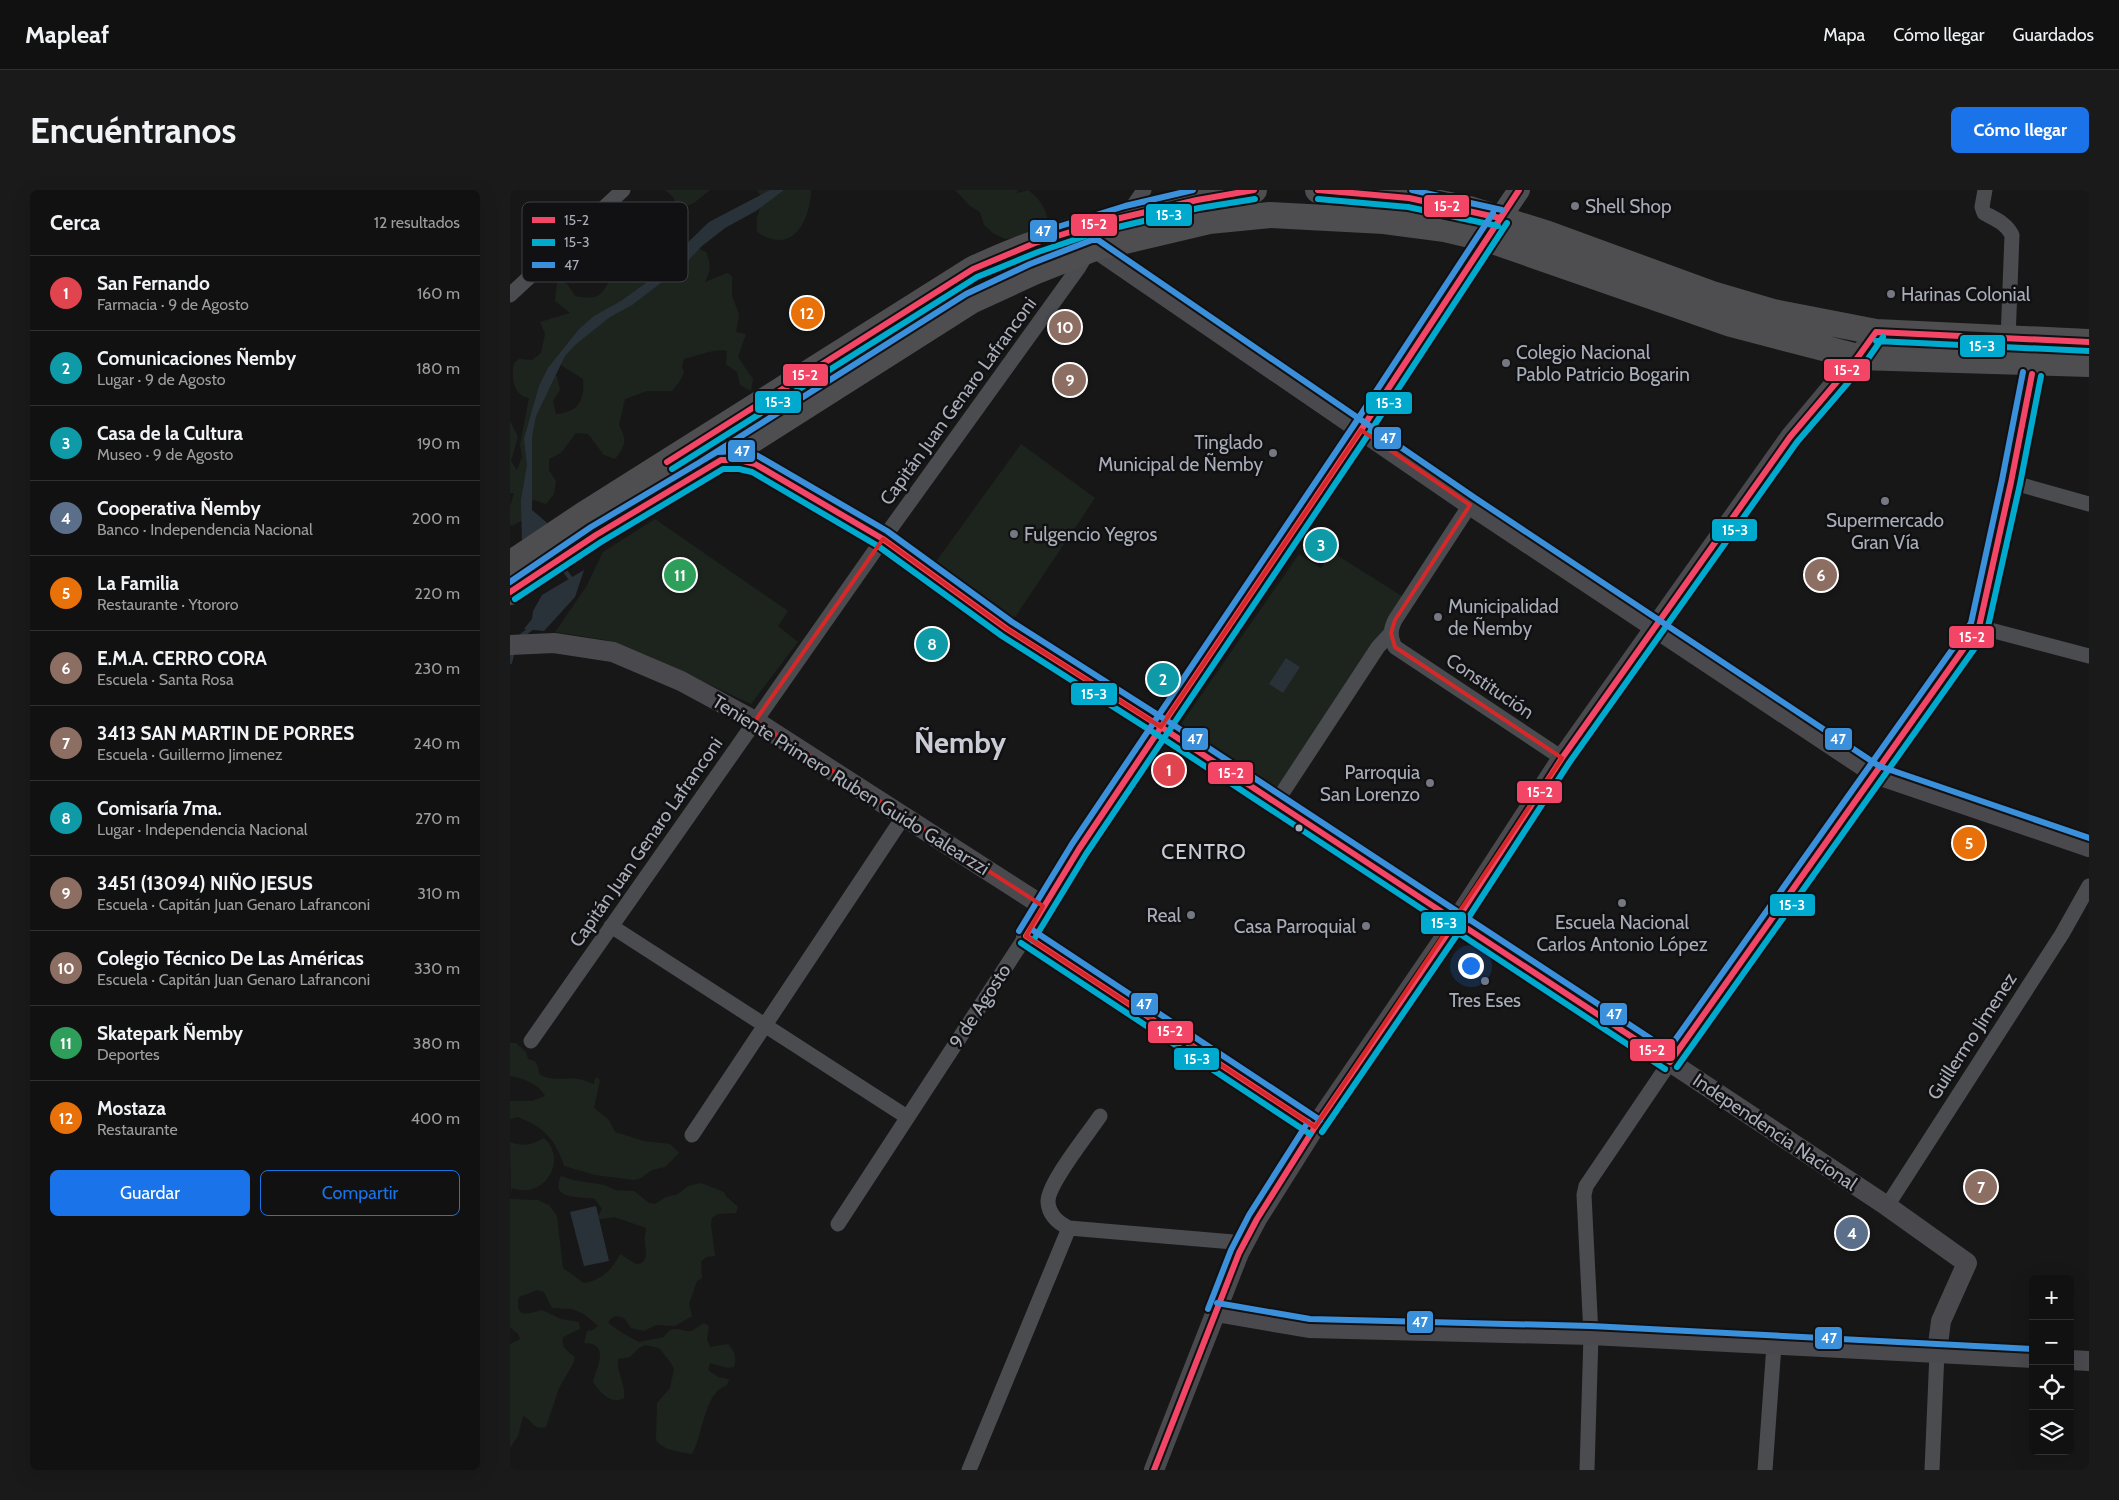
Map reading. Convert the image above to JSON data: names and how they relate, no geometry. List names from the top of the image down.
{
  "streets": {
    "street": [
      "Capitán Juan Genaro Lafranconi",
      "Constitución",
      "Teniente Primero Ruben Guido Galearzzi",
      "9 de Agosto",
      "Guillermo Jimenez",
      "Independencia Nacional"
    ]
  },
  "crossings": [
    ["Capitán Juan Genaro Lafranconi", "Teniente Primero Ruben Guido Galearzzi"],
    ["Capitán Juan Genaro Lafranconi", "Independencia Nacional"],
    ["Teniente Primero Ruben Guido Galearzzi", "9 de Agosto"],
    ["9 de Agosto", "Independencia Nacional"],
    ["Guillermo Jimenez", "Independencia Nacional"]
  ],
  "districts": ["Ñemby", "CENTRO"],
  "places": [
    "Shell Shop",
    "Harinas Colonial",
    "Colegio Nacional Pablo Patricio Bogarin",
    "Tinglado Municipal de Ñemby",
    "Supermercado Gran Vía",
    "Fulgencio Yegros",
    "Municipalidad de Ñemby",
    "Parroquia San Lorenzo",
    "Escuela Nacional Carlos Antonio López",
    "Real",
    "Casa Parroquial",
    "Tres Eses"
  ],
  "lines": ["transit line 15-2", "transit line 47", "transit line 15-3"],
  "legend": ["15-2", "15-3", "47"],
  "page": {
    "header": "Mapleaf",
    "nav": ["Mapa", "Cómo llegar", "Guardados"],
    "buttons": [
      "Cómo llegar",
      ["Guardar", "Compartir"]
    ],
    "title": "Encuéntranos",
    "heading": ["Cerca", "12 resultados"],
    "list": [
      {
        "mark": "1",
        "name": "San Fernando",
        "note": "Farmacia · 9 de Agosto",
        "value": "160 m"
      },
      {
        "mark": "2",
        "name": "Comunicaciones Ñemby",
        "note": "Lugar · 9 de Agosto",
        "value": "180 m"
      },
      {
        "mark": "3",
        "name": "Casa de la Cultura",
        "note": "Museo · 9 de Agosto",
        "value": "190 m"
      },
      {
        "mark": "4",
        "name": "Cooperativa Ñemby",
        "note": "Banco · Independencia Nacional",
        "value": "200 m"
      },
      {
        "mark": "5",
        "name": "La Familia",
        "note": "Restaurante · Ytororo",
        "value": "220 m"
      },
      {
        "mark": "6",
        "name": "E.M.A. CERRO CORA",
        "note": "Escuela · Santa Rosa",
        "value": "230 m"
      },
      {
        "mark": "7",
        "name": "3413 SAN MARTIN DE PORRES",
        "note": "Escuela · Guillermo Jimenez",
        "value": "240 m"
      },
      {
        "mark": "8",
        "name": "Comisaría 7ma.",
        "note": "Lugar · Independencia Nacional",
        "value": "270 m"
      },
      {
        "mark": "9",
        "name": "3451 (13094) NIÑO JESUS",
        "note": "Escuela · Capitán Juan Genaro Lafranconi",
        "value": "310 m"
      },
      {
        "mark": "10",
        "name": "Colegio Técnico De Las Américas",
        "note": "Escuela · Capitán Juan Genaro Lafranconi",
        "value": "330 m"
      },
      {
        "mark": "11",
        "name": "Skatepark Ñemby",
        "note": "Deportes",
        "value": "380 m"
      },
      {
        "mark": "12",
        "name": "Mostaza",
        "note": "Restaurante",
        "value": "400 m"
      }
    ],
    "pins": [
      "12",
      "10",
      "9",
      "3",
      "6",
      "11",
      "8",
      "2",
      "1",
      "5",
      "7",
      "4"
    ],
    "map_buttons": ["+", "−"]
  }
}
